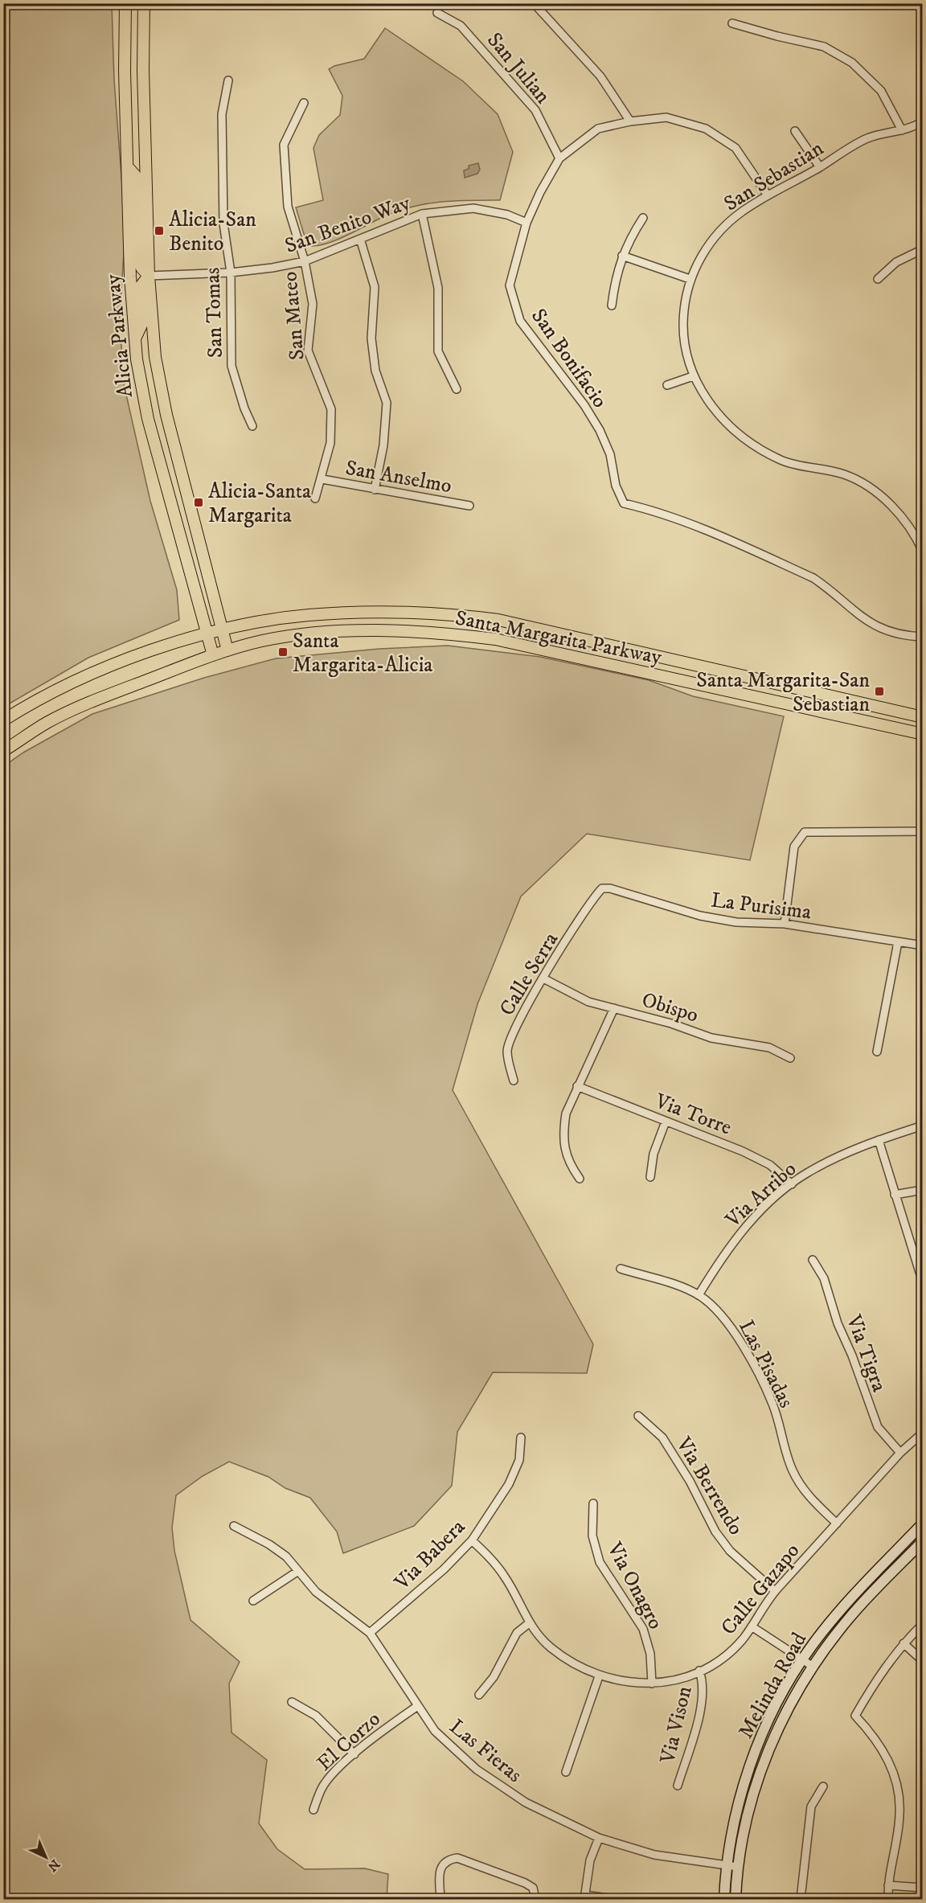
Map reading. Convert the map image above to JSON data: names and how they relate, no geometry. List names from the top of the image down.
{
  "streets": {
    "main road": ["Alicia Parkway", "Santa Margarita Parkway", "Melinda Road"],
    "street": [
      "San Julian",
      "San Sebastian",
      "San Benito Way",
      "San Tomas",
      "San Mateo",
      "San Bonifacio",
      "San Anselmo",
      "La Purisima",
      "Calle Serra",
      "Obispo",
      "Via Torre",
      "Via Arribo",
      "Via Tigra",
      "Las Pisadas",
      "Via Berrendo",
      "Via Babera",
      "Via Onagro",
      "Calle Gazapo",
      "Via Vison",
      "El Corzo",
      "Las Fieras"
    ]
  },
  "crossings": [
    ["San Julian", "San Bonifacio"],
    ["San Sebastian", "San Bonifacio"],
    ["San Benito Way", "San Tomas"],
    ["San Benito Way", "San Mateo"],
    ["San Benito Way", "Alicia Parkway"],
    ["San Benito Way", "San Bonifacio"],
    ["San Mateo", "San Anselmo"],
    ["Alicia Parkway", "Santa Margarita Parkway"],
    ["La Purisima", "Calle Serra"],
    ["Calle Serra", "Obispo"],
    ["Via Torre", "Via Arribo"],
    ["Via Arribo", "Las Pisadas"],
    ["Via Tigra", "Calle Gazapo"],
    ["Las Pisadas", "Calle Gazapo"],
    ["Via Berrendo", "Calle Gazapo"],
    ["Via Babera", "Calle Gazapo"],
    ["Via Babera", "Las Fieras"],
    ["Via Onagro", "Calle Gazapo"],
    ["Calle Gazapo", "Via Vison"],
    ["Melinda Road", "Las Fieras"],
    ["El Corzo", "Las Fieras"]
  ],
  "places": {
    "transit": [
      "Alicia-San Benito",
      "Alicia-Santa Margarita",
      "Santa Margarita-Alicia",
      "Santa Margarita-San Sebastian"
    ]
  },
  "north": "bottom right"
}
